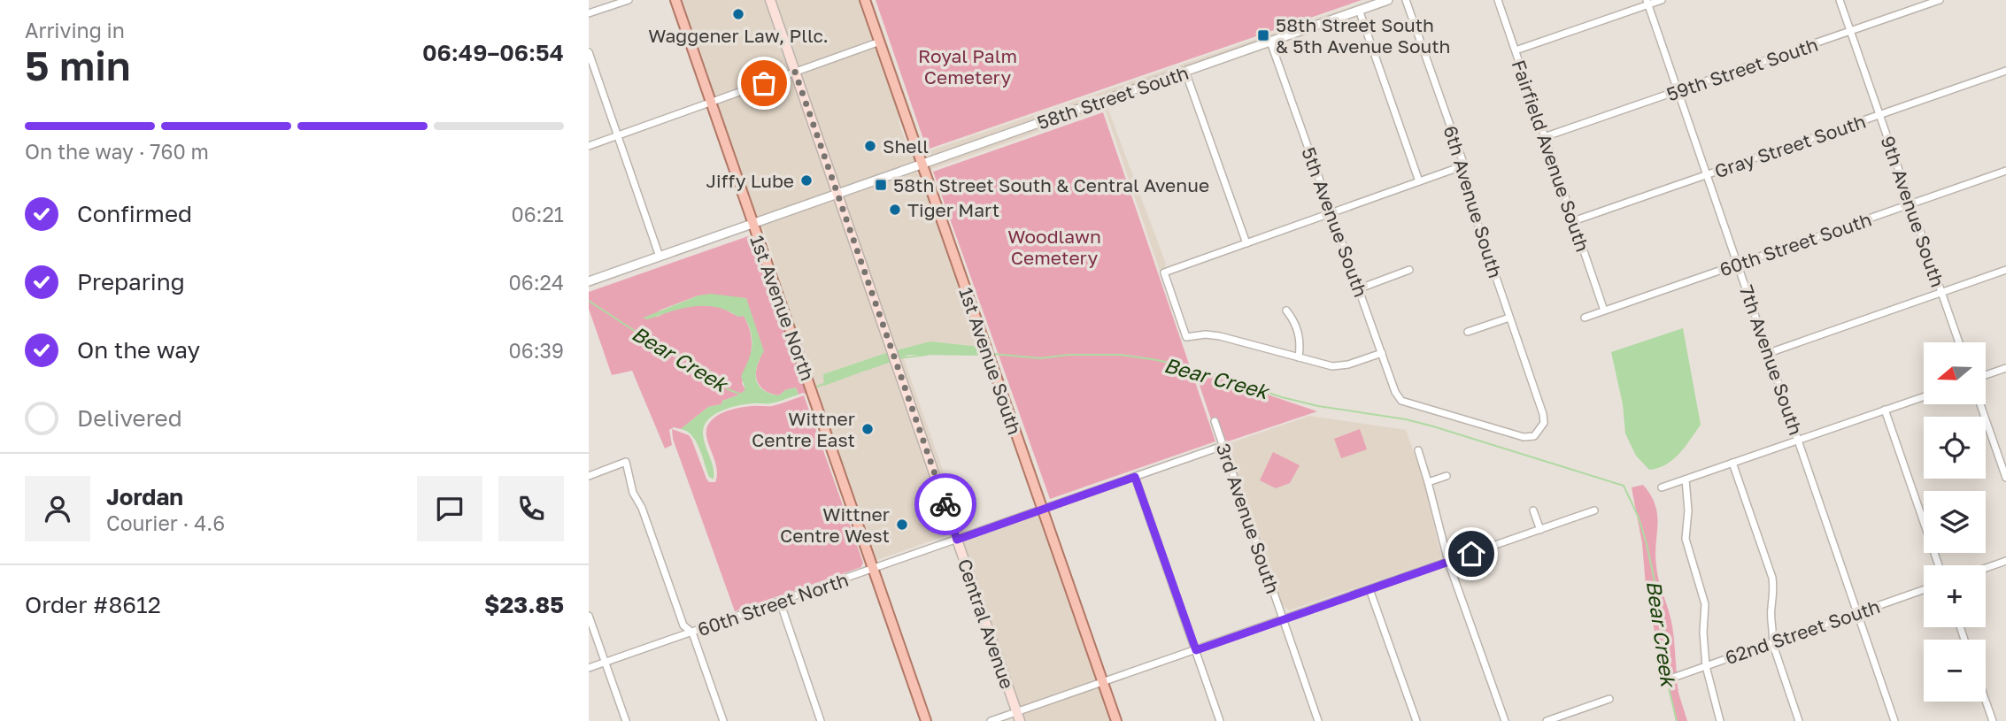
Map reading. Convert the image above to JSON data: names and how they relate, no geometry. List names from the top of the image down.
{
  "streets": {
    "main road": ["1st Avenue North", "1st Avenue South", "Central Avenue"],
    "street": [
      "59th Street South",
      "58th Street South",
      "Gray Street South",
      "Fairfield Avenue South",
      "6th Avenue South",
      "9th Avenue South",
      "5th Avenue South",
      "60th Street South",
      "7th Avenue South",
      "3rd Avenue South",
      "60th Street North",
      "62nd Street South"
    ]
  },
  "crossings": [
    ["59th Street South", "Fairfield Avenue South"],
    ["59th Street South", "9th Avenue South"],
    ["59th Street South", "7th Avenue South"],
    ["58th Street South", "5th Avenue South"],
    ["58th Street South", "1st Avenue North"],
    ["58th Street South", "1st Avenue South"],
    ["58th Street South", "Central Avenue"],
    ["Gray Street South", "Fairfield Avenue South"],
    ["Gray Street South", "9th Avenue South"],
    ["Gray Street South", "7th Avenue South"],
    ["Fairfield Avenue South", "60th Street South"],
    ["6th Avenue South", "5th Avenue South"],
    ["9th Avenue South", "60th Street South"],
    ["60th Street South", "7th Avenue South"],
    ["1st Avenue North", "60th Street North"],
    ["7th Avenue South", "62nd Street South"],
    ["60th Street North", "Central Avenue"]
  ],
  "water": ["Bear Creek"],
  "parks": ["Royal Palm Cemetery", "Woodlawn Cemetery"],
  "places": {
    "other": [
      "Waggener Law, Pllc.",
      "Shell",
      "Jiffy Lube",
      "Tiger Mart",
      "Wittner Centre East",
      "Wittner Centre West"
    ],
    "transit": ["58th Street South & 5th Avenue South", "58th Street South & Central Avenue"]
  },
  "north": "left",
  "page": {
    "heading": ["5 min", "Arriving in", "06:49–06:54"],
    "panel": [
      "Jordan",
      "Courier · 4.6",
      "Order #8612",
      "$23.85"
    ],
    "bar": "On the way · 760 m",
    "list": [
      ["Confirmed", "06:21"],
      ["Preparing", "06:24"],
      ["On the way", "06:39"],
      "Delivered"
    ],
    "map_buttons": ["+", "−"]
  }
}
